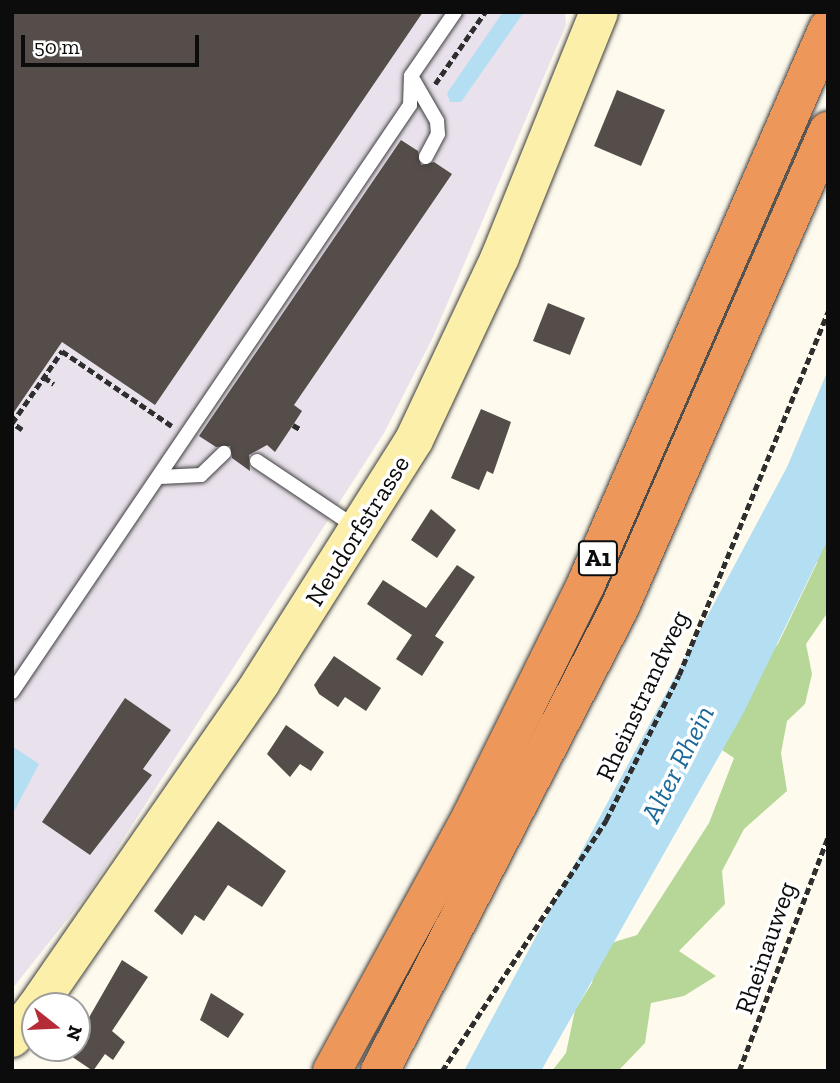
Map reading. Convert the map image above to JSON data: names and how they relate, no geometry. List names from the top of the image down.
{
  "streets": {
    "highway": ["A1"],
    "main road": ["Neudorfstrasse"],
    "path": ["Rheinstrandweg", "Rheinauweg"]
  },
  "water": ["Alter Rhein"],
  "scale_bar": "50 m",
  "north": "right"
}
